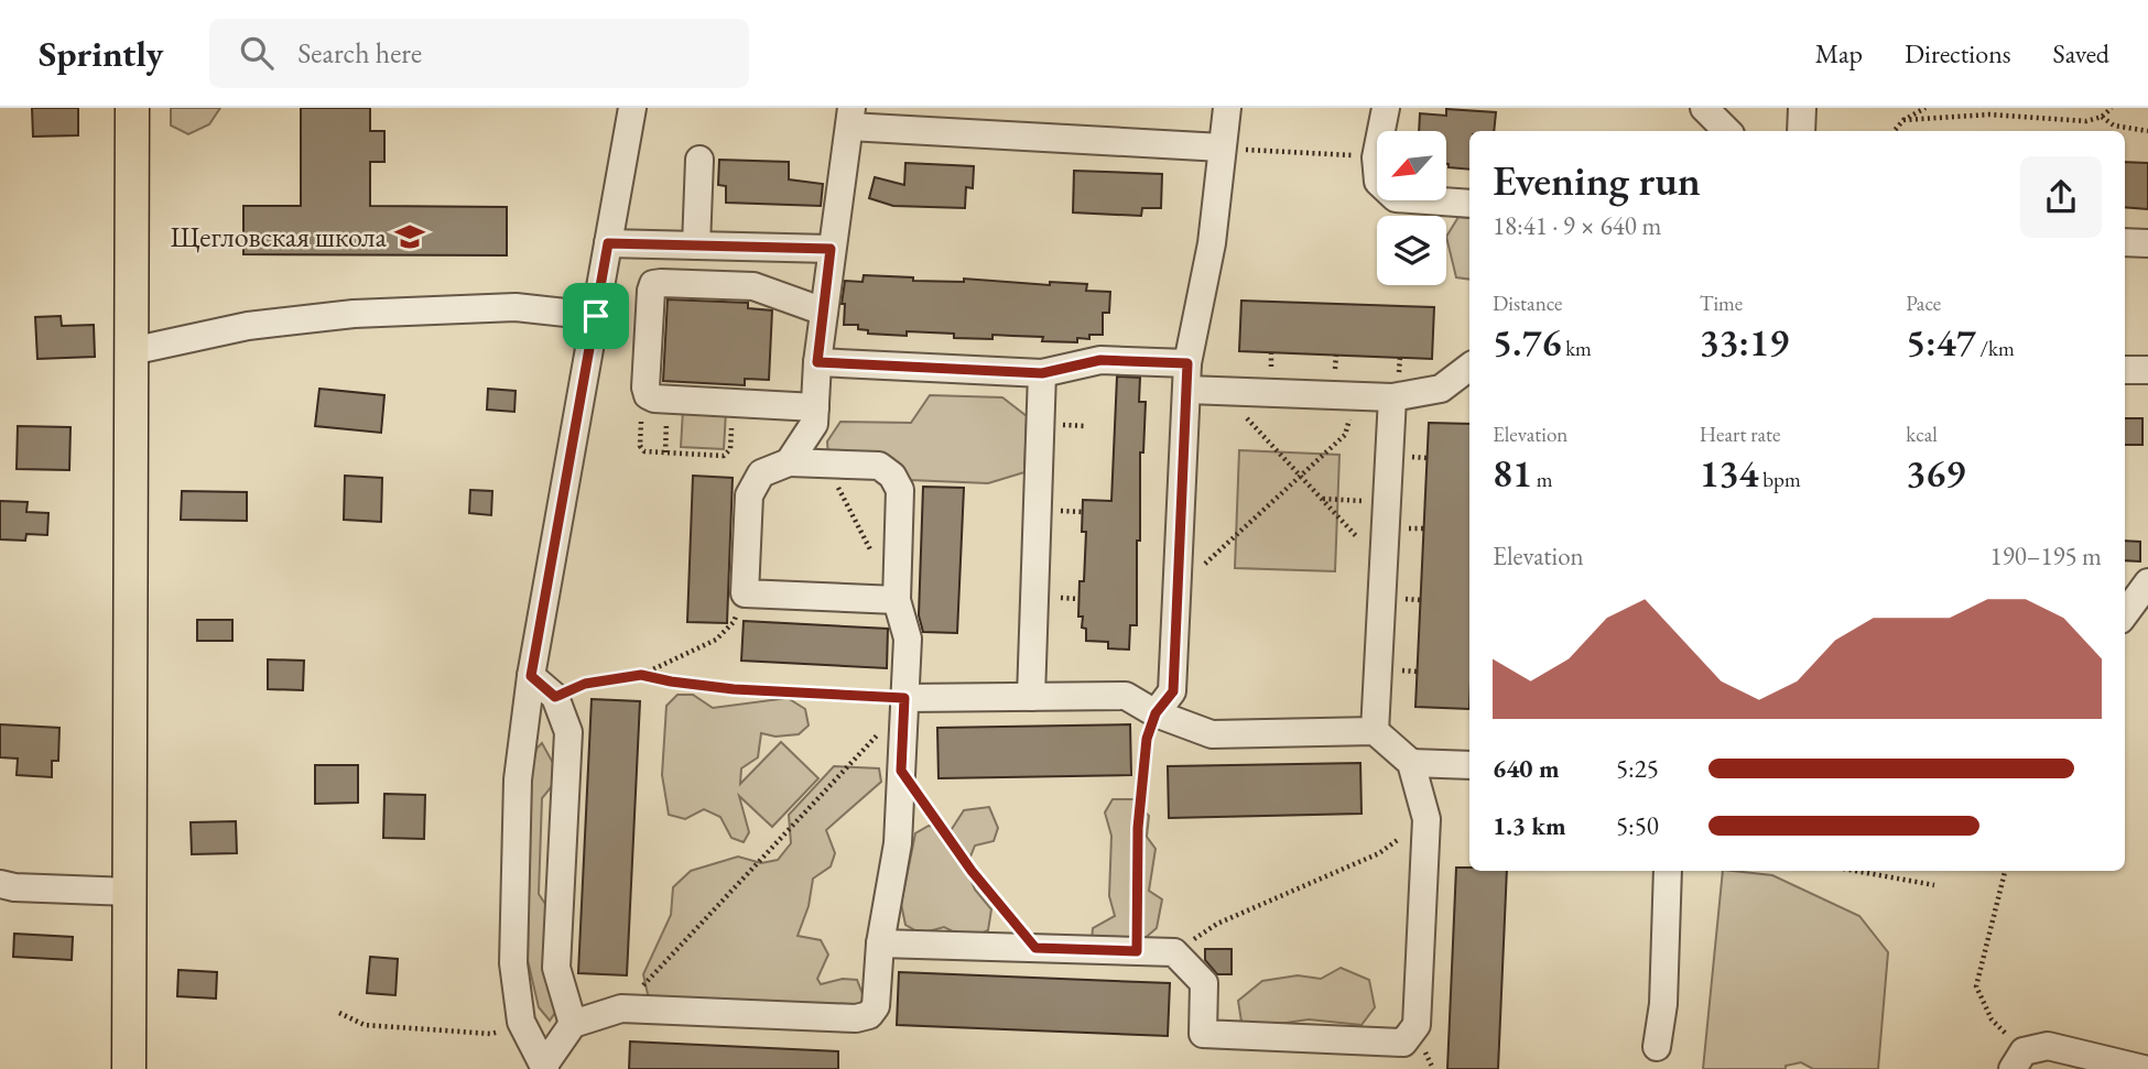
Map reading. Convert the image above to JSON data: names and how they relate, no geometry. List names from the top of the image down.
{
  "places": {
    "school or university": ["Щегловская школа"]
  },
  "north": "bottom left",
  "page": {
    "header": "Sprintly",
    "search": "Search here",
    "nav": ["Map", "Directions", "Saved"],
    "heading": ["Evening run", "18:41 · 9 × 640 m"],
    "stats": [
      ["Distance", "5.76 km"],
      ["Time", "33:19"],
      ["Pace", "5:47 /km"],
      ["Elevation", "81 m"],
      ["Heart rate", "134 bpm"],
      ["kcal", "369"]
    ],
    "chart": ["Elevation", "190–195 m"],
    "list": [
      {
        "name": "640 m",
        "note": "5:25"
      },
      {
        "name": "1.3 km",
        "note": "5:50"
      }
    ]
  }
}
